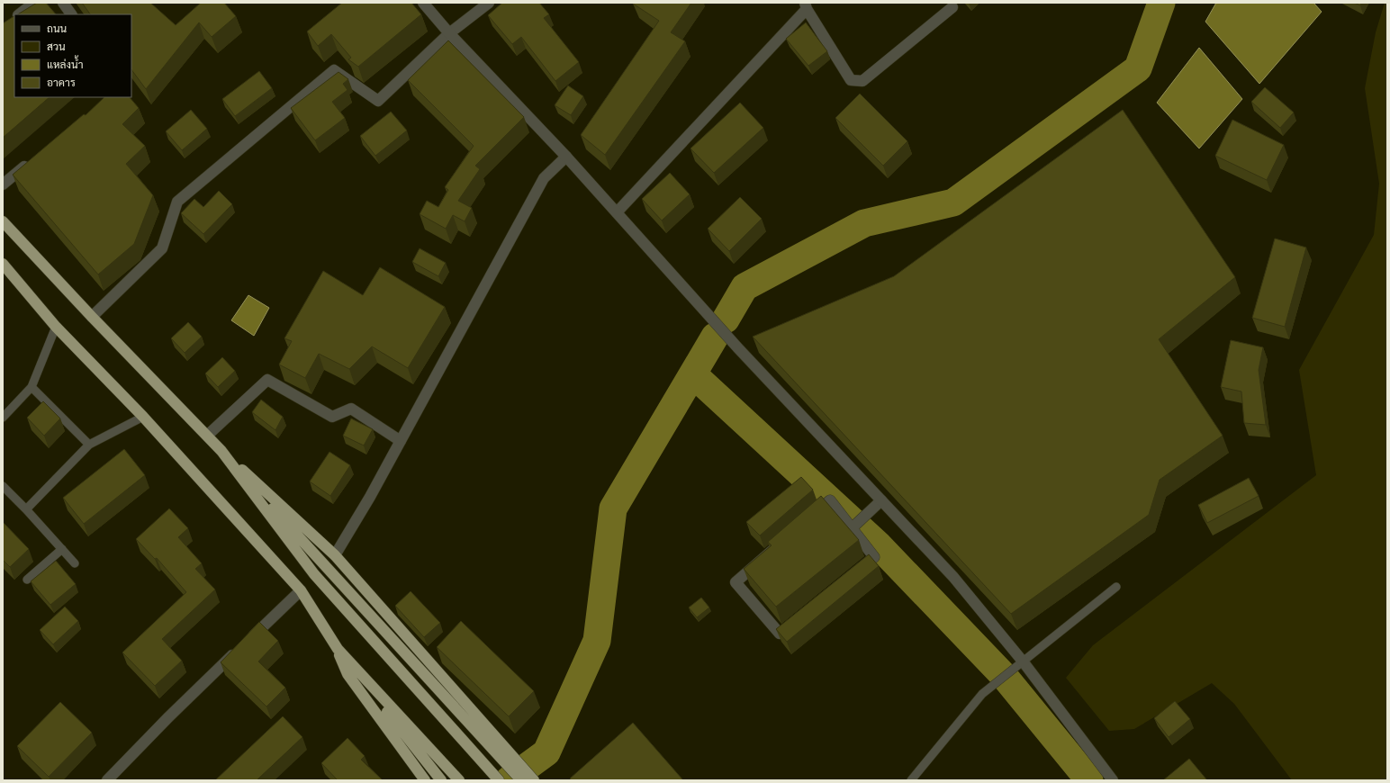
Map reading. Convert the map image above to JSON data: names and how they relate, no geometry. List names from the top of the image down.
{
  "legend": [
    "ถนน",
    "สวน",
    "แหล่งน้ำ",
    "อาคาร"
  ]
}
